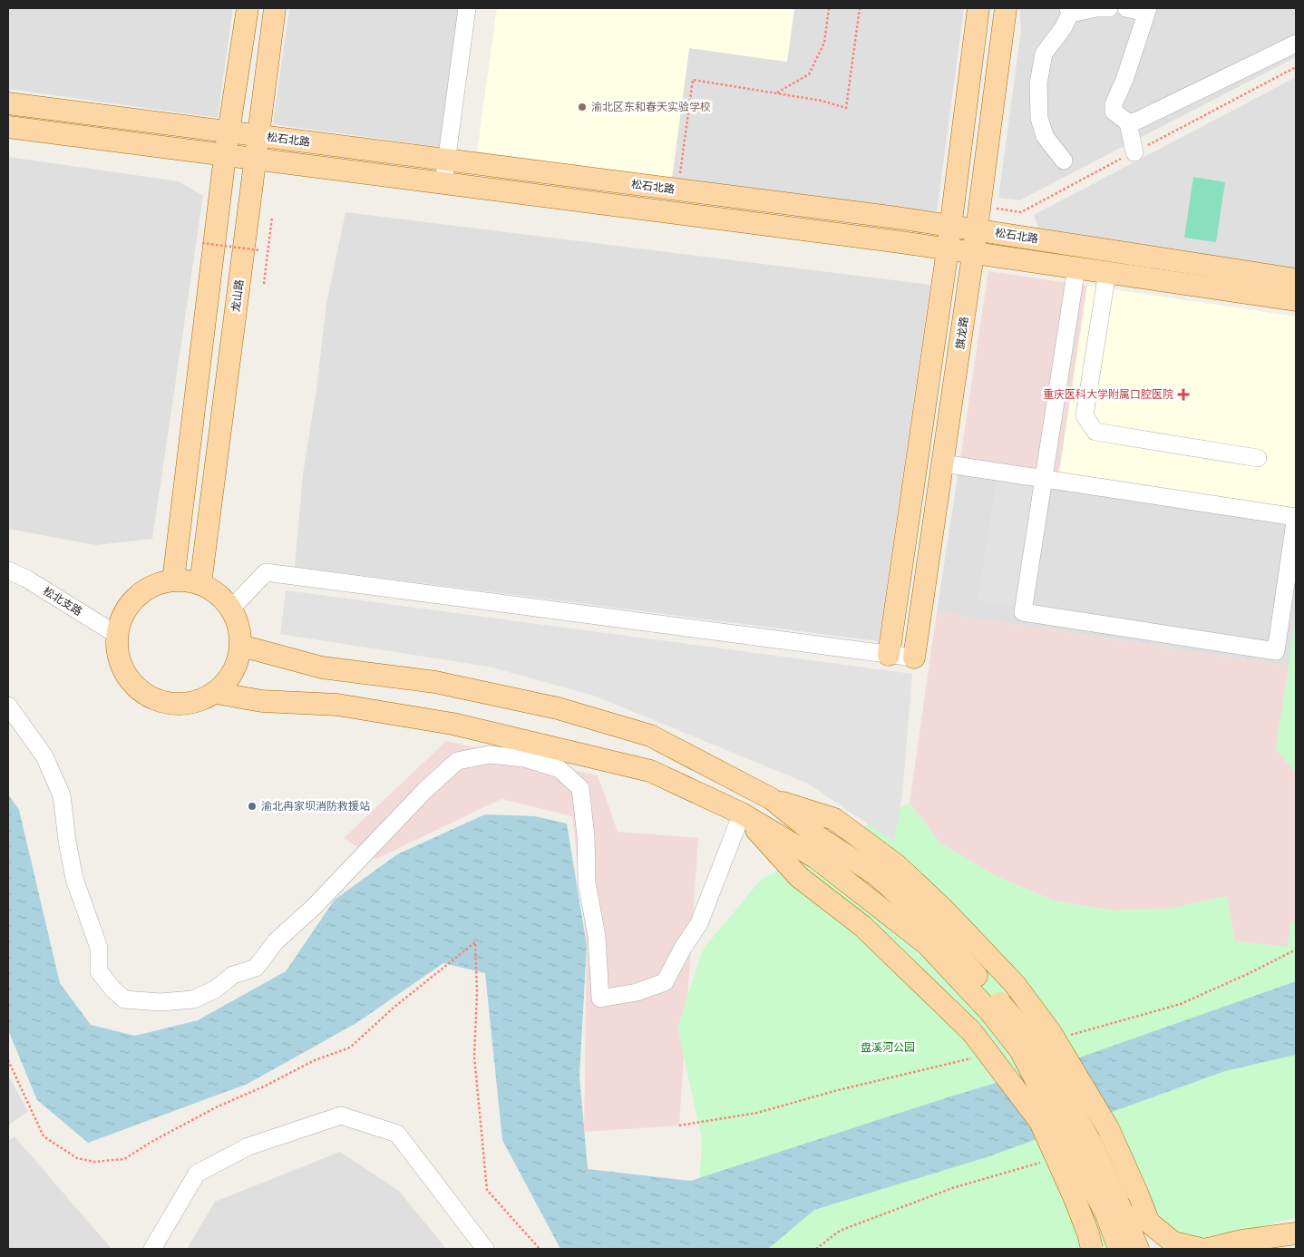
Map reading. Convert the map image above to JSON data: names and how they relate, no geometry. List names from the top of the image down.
{
  "streets": {
    "main road": ["松石北路", "龙山路", "旗龙路"],
    "street": ["松北支路"]
  },
  "crossings": [
    ["松石北路", "龙山路"],
    ["松石北路", "旗龙路"],
    ["龙山路", "松北支路"]
  ],
  "parks": ["盘溪河公园"],
  "places": {
    "other": ["渝北区东和春天实验学校", "渝北冉家坝消防救援站"],
    "health": ["重庆医科大学附属口腔医院"]
  }
}
